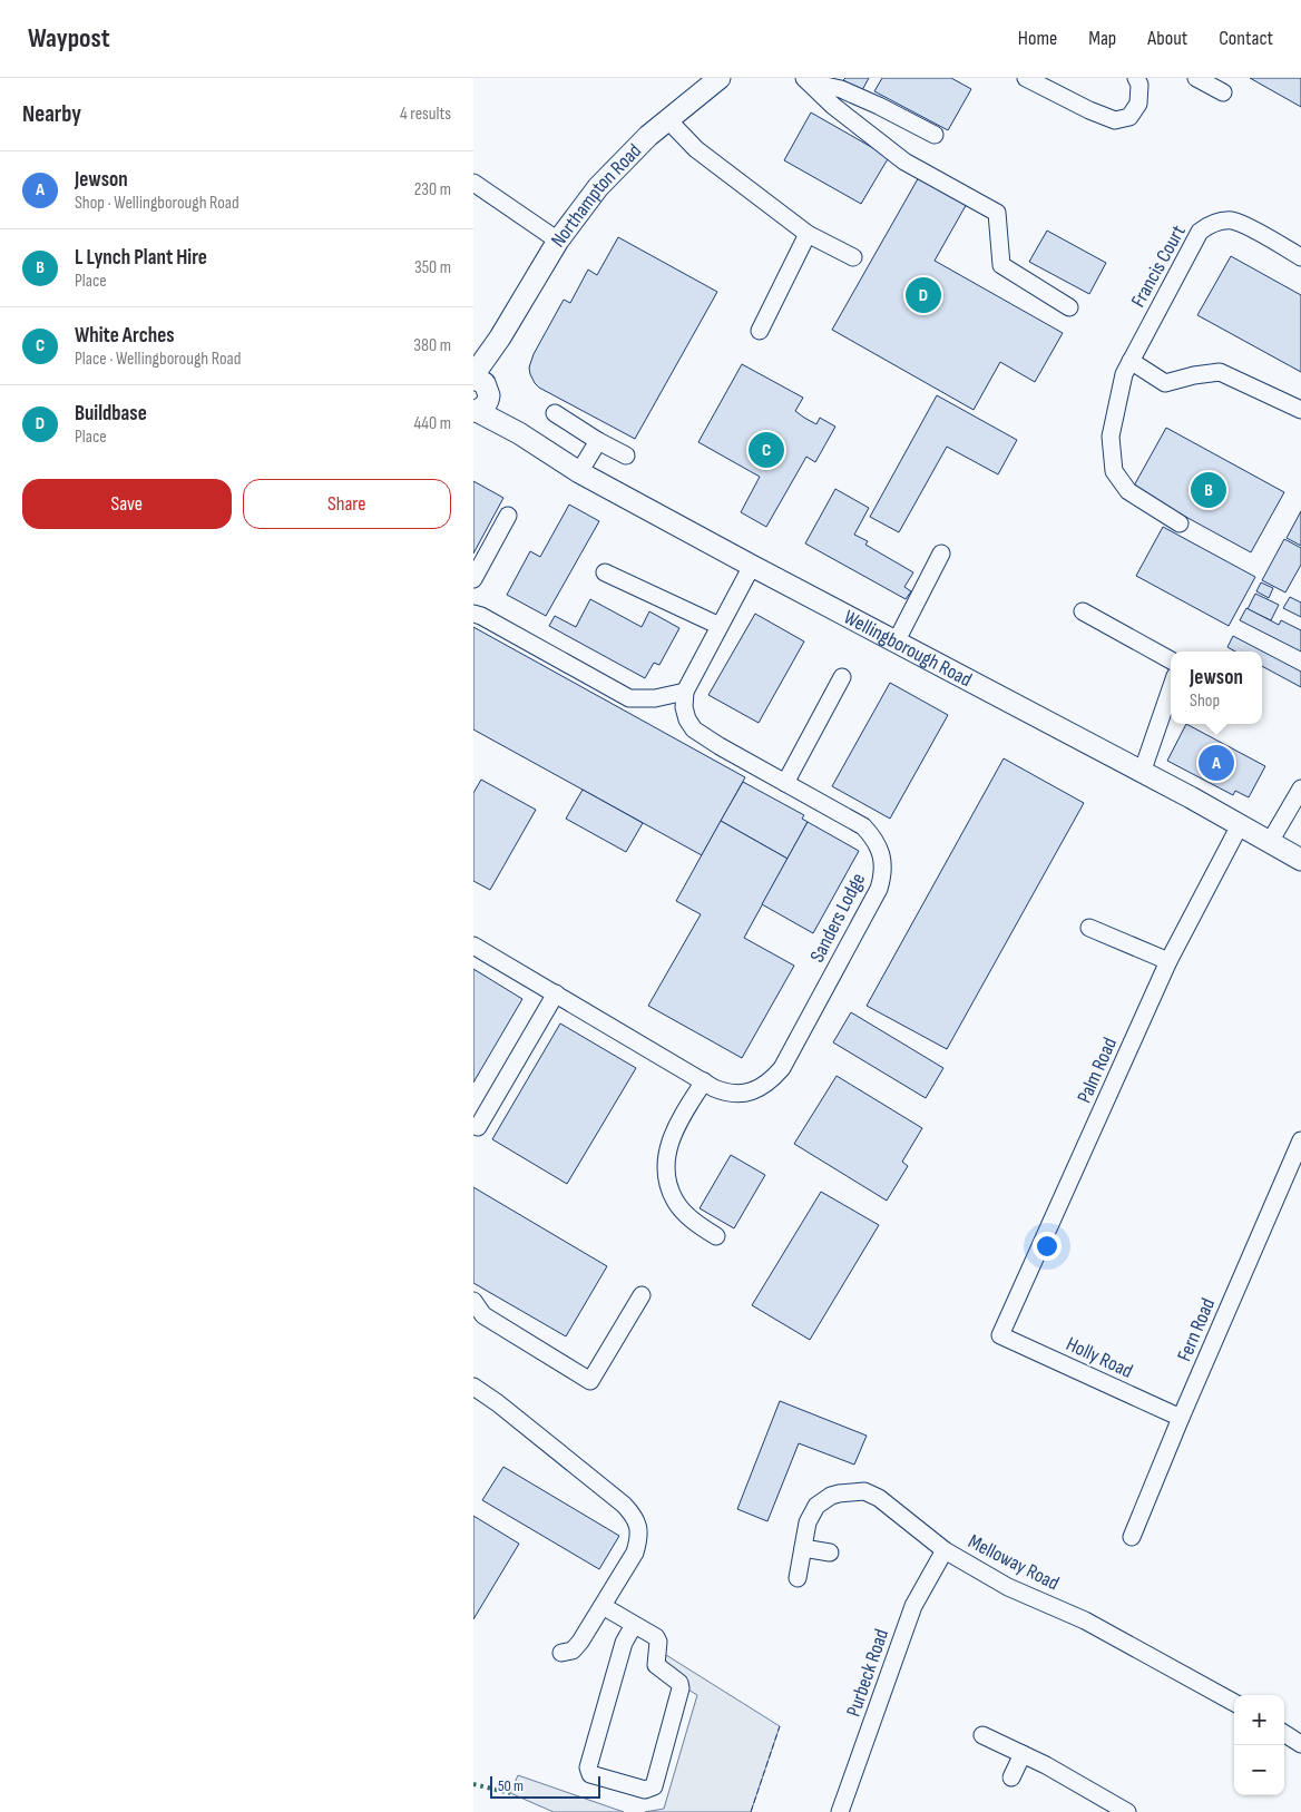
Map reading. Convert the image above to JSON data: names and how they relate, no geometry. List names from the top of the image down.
{
  "streets": {
    "main road": ["Northampton Road", "Wellingborough Road"],
    "street": [
      "Francis Court",
      "Sanders Lodge",
      "Palm Road",
      "Fern Road",
      "Holly Road",
      "Melloway Road",
      "Purbeck Road"
    ]
  },
  "crossings": [
    ["Northampton Road", "Wellingborough Road"],
    ["Wellingborough Road", "Palm Road"],
    ["Palm Road", "Holly Road"],
    ["Fern Road", "Holly Road"],
    ["Melloway Road", "Purbeck Road"]
  ],
  "scale_bar": "50 m",
  "page": {
    "header": "Waypost",
    "nav": [
      "Home",
      "Map",
      "About",
      "Contact"
    ],
    "heading": ["Nearby", "4 results"],
    "list": [
      {
        "mark": "A",
        "name": "Jewson",
        "note": "Shop · Wellingborough Road",
        "value": "230 m"
      },
      {
        "mark": "B",
        "name": "L Lynch Plant Hire",
        "note": "Place",
        "value": "350 m"
      },
      {
        "mark": "C",
        "name": "White Arches",
        "note": "Place · Wellingborough Road",
        "value": "380 m"
      },
      {
        "mark": "D",
        "name": "Buildbase",
        "note": "Place",
        "value": "440 m"
      }
    ],
    "pins": [
      "D",
      "C",
      "B",
      "A"
    ],
    "buttons": ["Save", "Share"],
    "popup": ["Jewson", "Shop"],
    "map_buttons": ["+", "−"],
    "scale": "50 m"
  }
}
